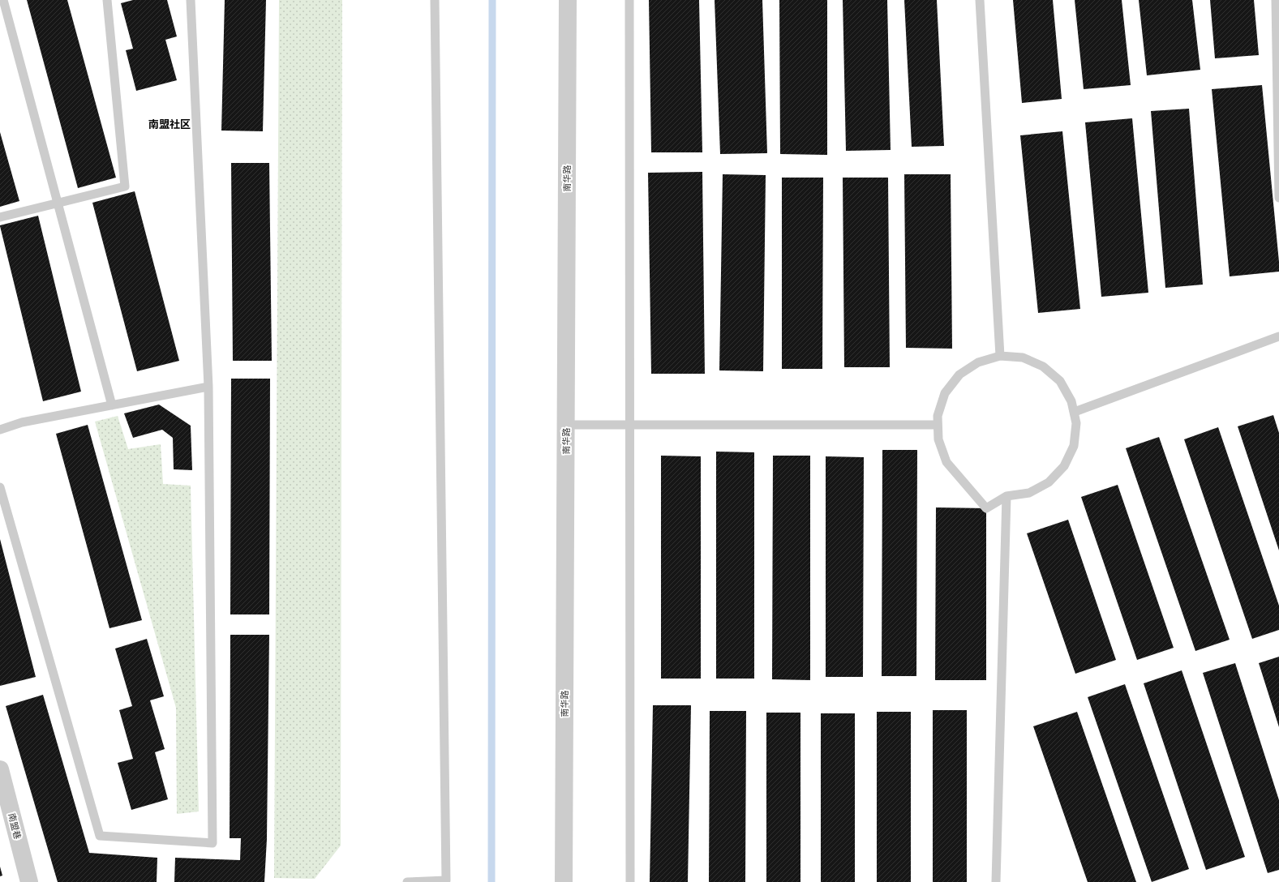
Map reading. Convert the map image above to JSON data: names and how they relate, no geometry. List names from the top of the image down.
{
  "streets": {
    "street": ["南华路", "南盟巷"]
  },
  "districts": ["南盟社区"]
}
